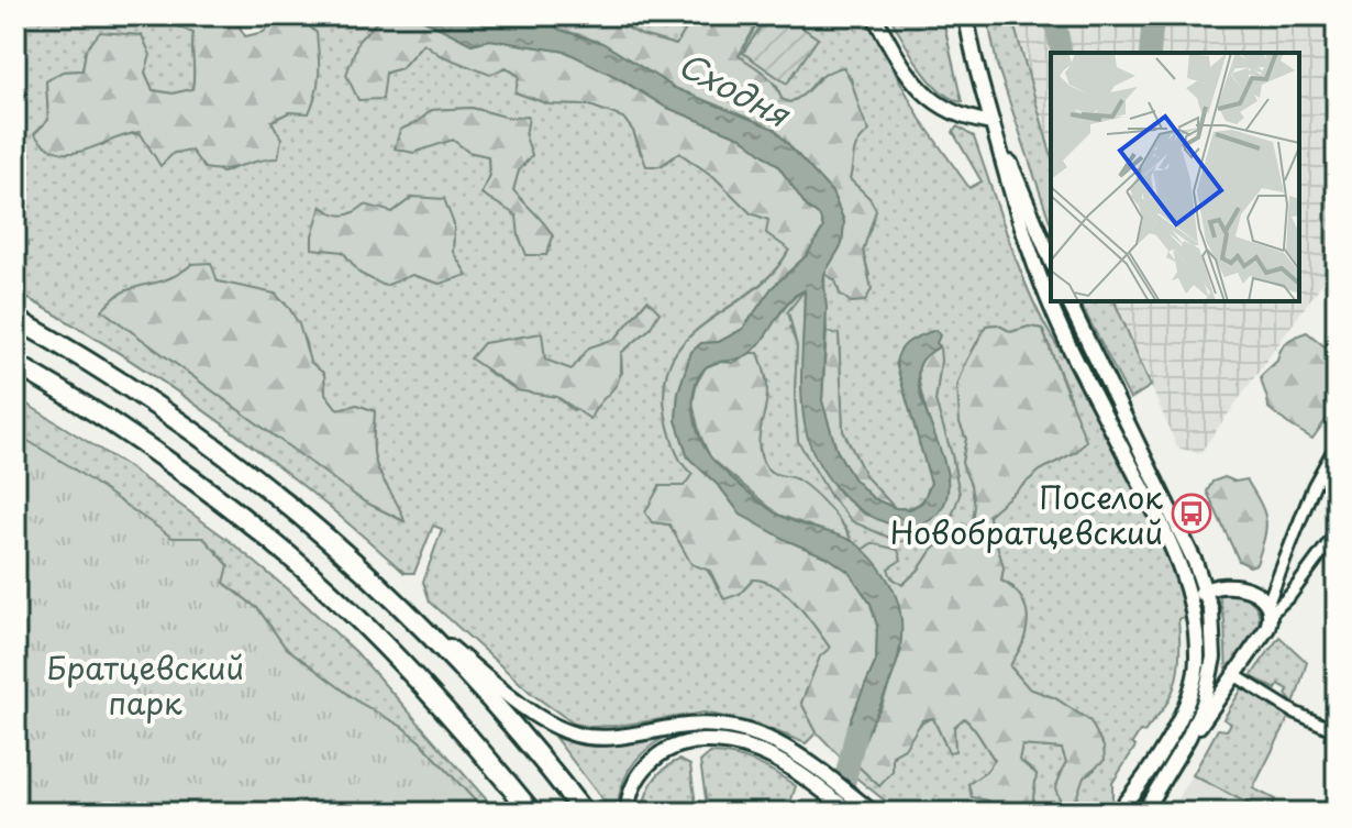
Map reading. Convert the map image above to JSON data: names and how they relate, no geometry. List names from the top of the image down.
{
  "water": ["Сходня"],
  "parks": ["Братцевский парк"],
  "places": {
    "bus stop": ["Поселок Новобратцевский"]
  }
}
